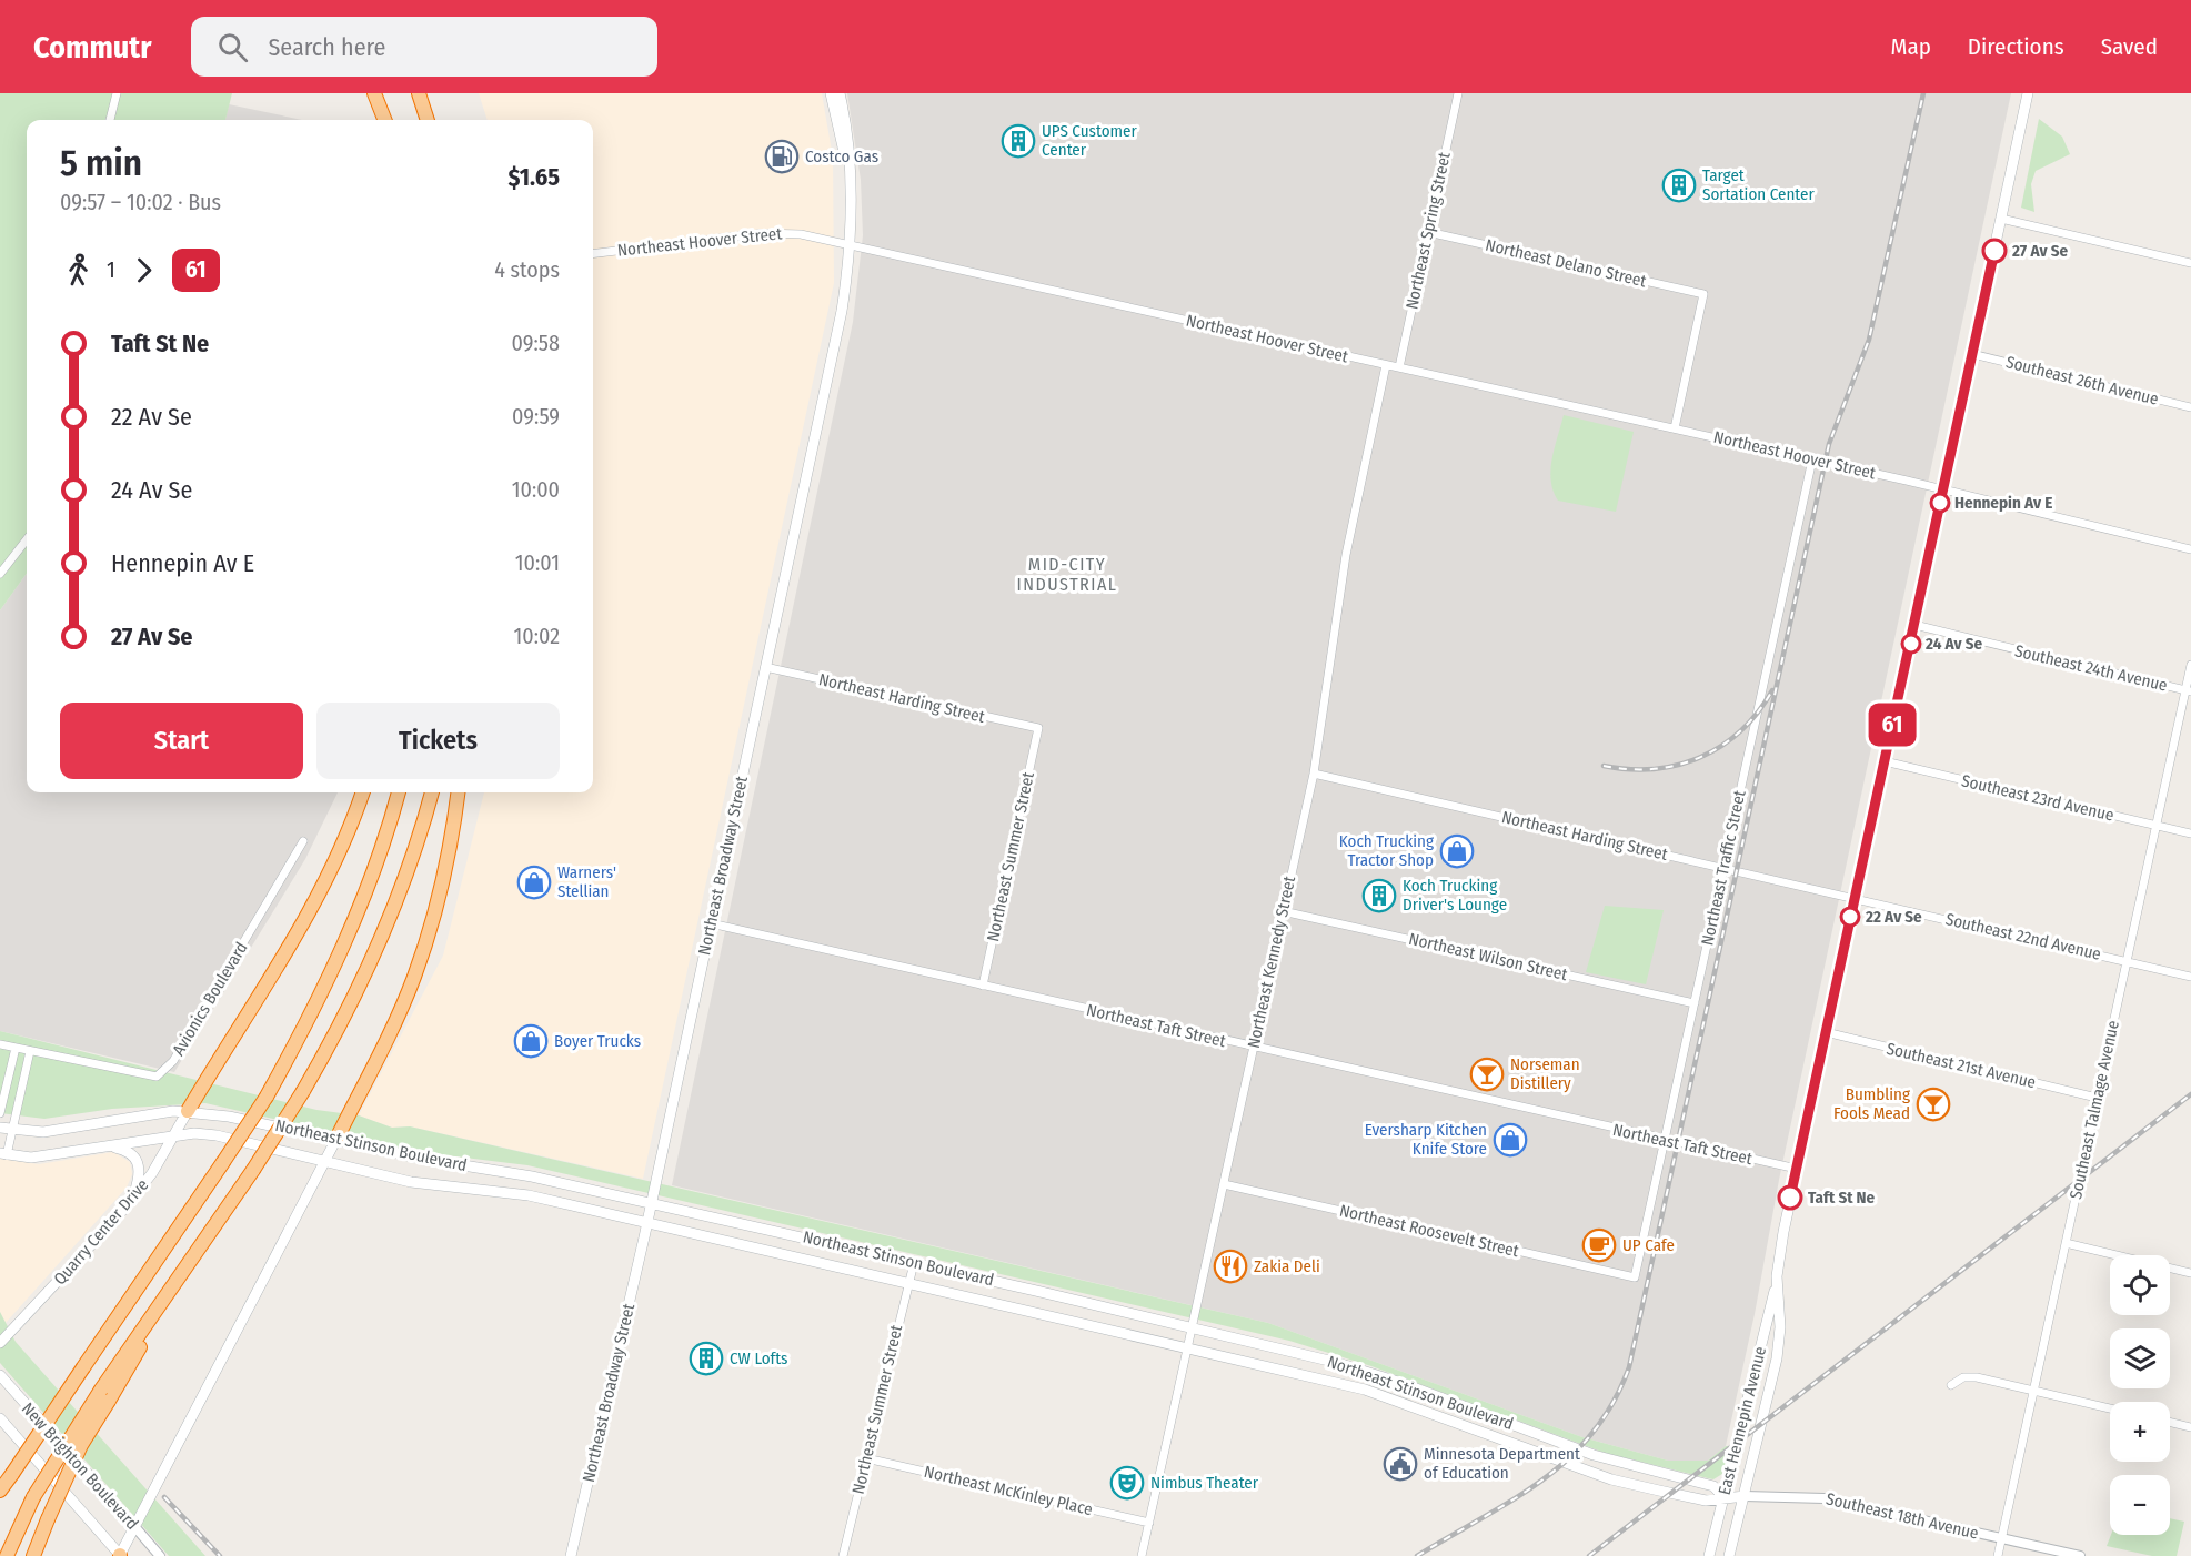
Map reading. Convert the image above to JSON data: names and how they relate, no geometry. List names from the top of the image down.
{
  "streets": {
    "main road": [
      "Northeast Broadway Street",
      "Northeast Stinson Boulevard",
      "Quarry Center Drive",
      "East Hennepin Avenue",
      "New Brighton Boulevard",
      "Southeast 18th Avenue"
    ],
    "street": [
      "Northeast Spring Street",
      "Northeast Hoover Street",
      "Northeast Delano Street",
      "Southeast 26th Avenue",
      "Southeast 24th Avenue",
      "Northeast Harding Street",
      "Southeast 23rd Avenue",
      "Northeast Summer Street",
      "Northeast Traffic Street",
      "Southeast 22nd Avenue",
      "Northeast Wilson Street",
      "Northeast Kennedy Street",
      "Avionics Boulevard",
      "Northeast Taft Street",
      "Southeast 21st Avenue",
      "Southeast Talmage Avenue",
      "Northeast Roosevelt Street",
      "Northeast McKinley Place"
    ]
  },
  "crossings": [
    ["Northeast Spring Street", "Northeast Hoover Street"],
    ["Northeast Spring Street", "Northeast Delano Street"],
    ["Northeast Hoover Street", "Northeast Delano Street"],
    ["Northeast Hoover Street", "Northeast Broadway Street"],
    ["Northeast Hoover Street", "Northeast Traffic Street"],
    ["Northeast Hoover Street", "Northeast Kennedy Street"],
    ["Northeast Hoover Street", "East Hennepin Avenue"],
    ["Southeast 26th Avenue", "East Hennepin Avenue"],
    ["Southeast 24th Avenue", "Southeast Talmage Avenue"],
    ["Southeast 24th Avenue", "East Hennepin Avenue"],
    ["Northeast Harding Street", "Northeast Summer Street"],
    ["Northeast Harding Street", "Northeast Broadway Street"],
    ["Northeast Harding Street", "Northeast Traffic Street"],
    ["Northeast Harding Street", "Southeast 22nd Avenue"],
    ["Northeast Harding Street", "Northeast Kennedy Street"],
    ["Northeast Harding Street", "East Hennepin Avenue"],
    ["Southeast 23rd Avenue", "Southeast Talmage Avenue"],
    ["Southeast 23rd Avenue", "East Hennepin Avenue"],
    ["Northeast Summer Street", "Northeast Taft Street"],
    ["Northeast Summer Street", "Northeast Stinson Boulevard"],
    ["Northeast Summer Street", "Northeast McKinley Place"],
    ["Northeast Broadway Street", "Northeast Taft Street"],
    ["Northeast Broadway Street", "Northeast Stinson Boulevard"],
    ["Northeast Traffic Street", "Northeast Wilson Street"],
    ["Northeast Traffic Street", "Northeast Taft Street"],
    ["Northeast Traffic Street", "Northeast Roosevelt Street"],
    ["Southeast 22nd Avenue", "Southeast Talmage Avenue"],
    ["Southeast 22nd Avenue", "East Hennepin Avenue"],
    ["Northeast Wilson Street", "Northeast Kennedy Street"],
    ["Northeast Kennedy Street", "Northeast Taft Street"],
    ["Northeast Kennedy Street", "Northeast Stinson Boulevard"],
    ["Northeast Kennedy Street", "Northeast Roosevelt Street"],
    ["Northeast Kennedy Street", "Northeast McKinley Place"],
    ["Northeast Taft Street", "East Hennepin Avenue"],
    ["Southeast 21st Avenue", "Southeast Talmage Avenue"],
    ["Southeast 21st Avenue", "East Hennepin Avenue"],
    ["Southeast Talmage Avenue", "Southeast 18th Avenue"],
    ["Northeast Stinson Boulevard", "Quarry Center Drive"],
    ["Northeast Stinson Boulevard", "East Hennepin Avenue"],
    ["Northeast Stinson Boulevard", "Southeast 18th Avenue"],
    ["East Hennepin Avenue", "Southeast 18th Avenue"]
  ],
  "districts": ["MID-CITY INDUSTRIAL"],
  "places": {
    "building": [
      "UPS Customer Center",
      "Target Sortation Center",
      "Koch Trucking Driver's Lounge",
      "CW Lofts"
    ],
    "fuel station": ["Costco Gas"],
    "other": [
      "27 Av Se",
      "Hennepin Av E",
      "24 Av Se",
      "22 Av Se",
      "Taft St Ne"
    ],
    "shop": [
      "Koch Trucking Tractor Shop",
      "Warners' Stellian",
      "Boyer Trucks",
      "Eversharp Kitchen Knife Store"
    ],
    "bar": ["Norseman Distillery", "Bumbling Fools Mead"],
    "cafe": ["UP Cafe"],
    "restaurant": ["Zakia Deli"],
    "public building": ["Minnesota Department of Education"],
    "theatre": ["Nimbus Theater"]
  },
  "lines": ["bus line 61"],
  "page": {
    "header": "Commutr",
    "search": "Search here",
    "nav": ["Map", "Directions", "Saved"],
    "on_map": "61",
    "heading": ["5 min", "09:57 – 10:02 · Bus", "$1.65"],
    "legs": ["1", "61", "4 stops"],
    "list": [
      {
        "name": "Taft St Ne",
        "value": "09:58"
      },
      {
        "name": "22 Av Se",
        "value": "09:59"
      },
      {
        "name": "24 Av Se",
        "value": "10:00"
      },
      {
        "name": "Hennepin Av E",
        "value": "10:01"
      },
      {
        "name": "27 Av Se",
        "value": "10:02"
      }
    ],
    "buttons": ["Start", "Tickets"],
    "map_buttons": ["+", "−"]
  }
}
